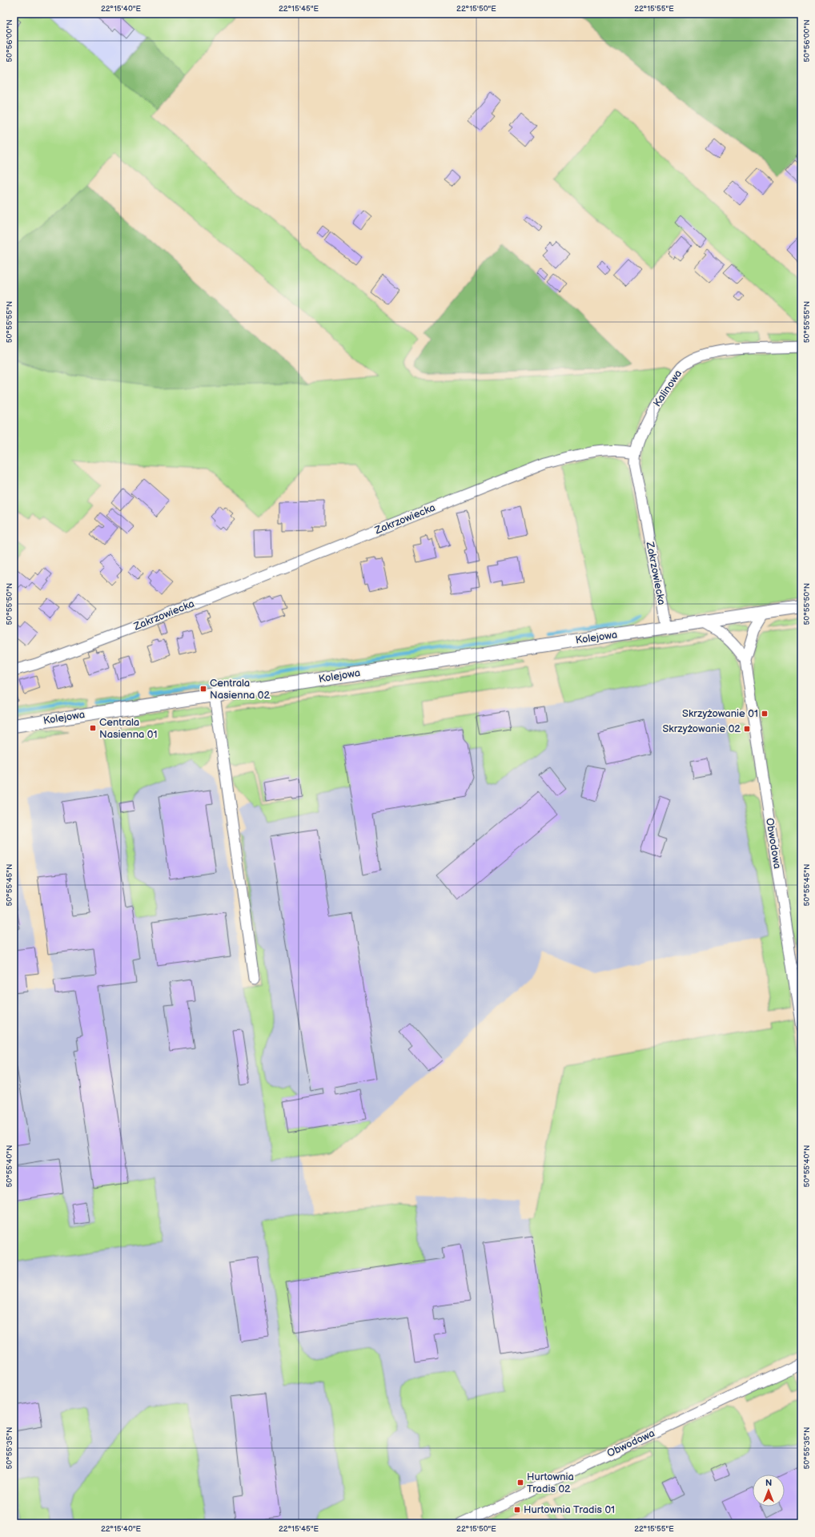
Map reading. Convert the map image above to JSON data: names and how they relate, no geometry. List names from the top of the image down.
{
  "streets": {
    "street": [
      "Kalinowa",
      "Zakrzowiecka",
      "Kolejowa",
      "Obwodowa"
    ]
  },
  "crossings": [
    ["Kalinowa", "Zakrzowiecka"],
    ["Zakrzowiecka", "Kolejowa"],
    ["Kolejowa", "Obwodowa"]
  ],
  "places": {
    "transit": [
      "Centrala Nasienna 02",
      "Skrzyżowanie 01",
      "Centrala Nasienna 01",
      "Skrzyżowanie 02",
      "Hurtownia Tradis 02",
      "Hurtownia Tradis 01"
    ]
  },
  "north": "top",
  "coordinates": [
    "22°15'40\"E",
    "22°15'45\"E",
    "22°15'50\"E",
    "22°15'55\"E",
    "50°56'00\"N",
    "50°55'55\"N",
    "50°55'50\"N",
    "50°55'45\"N",
    "50°55'40\"N",
    "50°55'35\"N"
  ]
}
